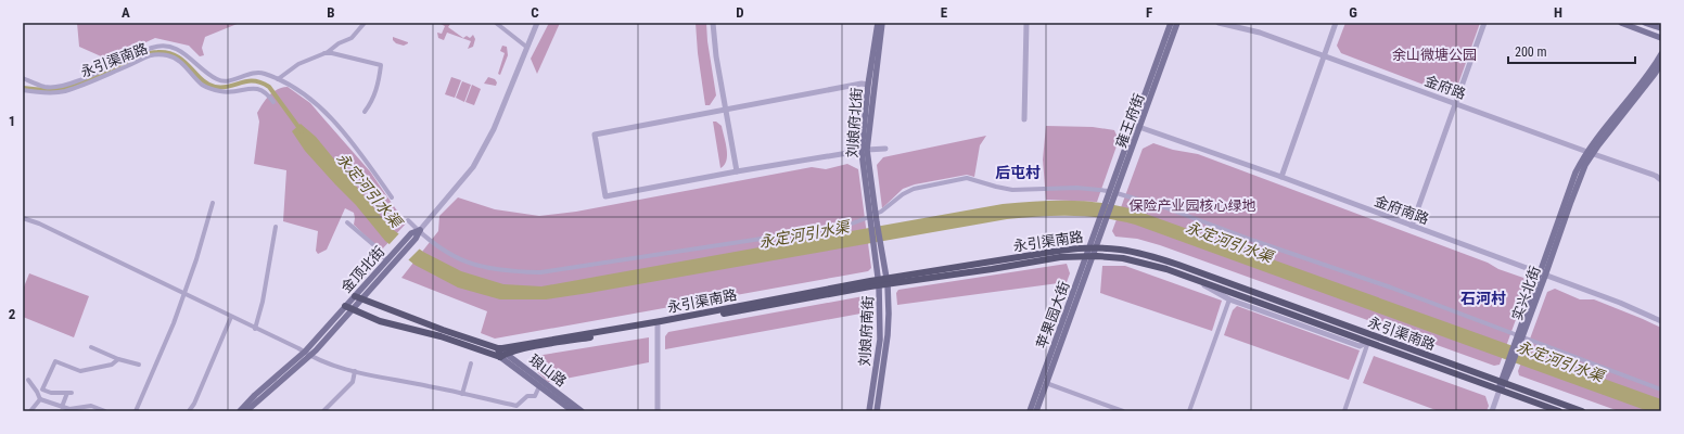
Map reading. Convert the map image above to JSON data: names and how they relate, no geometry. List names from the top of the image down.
{
  "streets": {
    "main road": [
      "永引渠南路",
      "雍王府街",
      "刘娘府北街",
      "金顶北街",
      "实兴北街",
      "苹果园大街",
      "刘娘府南街",
      "琅山路"
    ],
    "street": ["金府路", "金府南路"]
  },
  "crossings": [
    ["永引渠南路", "刘娘府北街"],
    ["永引渠南路", "金顶北街"],
    ["永引渠南路", "实兴北街"],
    ["永引渠南路", "苹果园大街"],
    ["永引渠南路", "刘娘府南街"],
    ["永引渠南路", "琅山路"],
    ["金府路", "实兴北街"],
    ["雍王府街", "金府南路"],
    ["雍王府街", "苹果园大街"],
    ["刘娘府北街", "刘娘府南街"],
    ["金府南路", "实兴北街"]
  ],
  "districts": ["后屯村", "石河村"],
  "water": ["永定河引水渠"],
  "parks": ["余山微塘公园", "保险产业园核心绿地"],
  "scale_bar": "200 m",
  "grid": {
    "columns": [
      "A",
      "B",
      "C",
      "D",
      "E",
      "F",
      "G",
      "H"
    ],
    "rows": ["1", "2"]
  }
}
